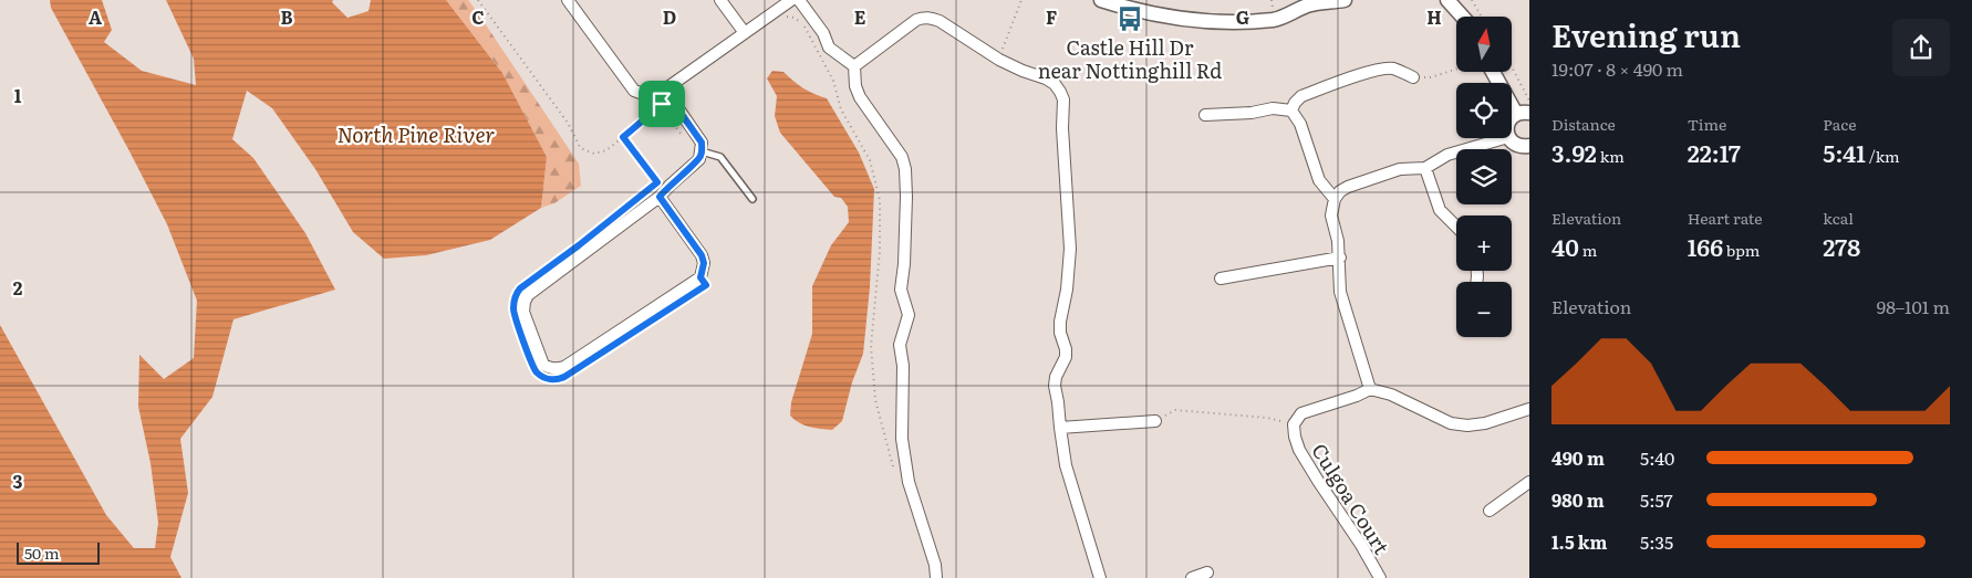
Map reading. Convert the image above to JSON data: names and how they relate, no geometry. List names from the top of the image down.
{
  "streets": {
    "street": ["Culgoa Court"]
  },
  "water": ["North Pine River"],
  "places": {
    "bus stop": ["Castle Hill Dr near Nottinghill Rd"]
  },
  "scale_bar": "50 m",
  "north": "top",
  "page": {
    "heading": ["Evening run", "19:07 · 8 × 490 m"],
    "map_buttons": ["+", "−"],
    "stats": [
      ["Distance", "3.92 km"],
      ["Time", "22:17"],
      ["Pace", "5:41 /km"],
      ["Elevation", "40 m"],
      ["Heart rate", "166 bpm"],
      ["kcal", "278"]
    ],
    "chart": ["Elevation", "98–101 m"],
    "list": [
      {
        "name": "490 m",
        "note": "5:40"
      },
      {
        "name": "980 m",
        "note": "5:57"
      },
      {
        "name": "1.5 km",
        "note": "5:35"
      }
    ],
    "scale": "50 m"
  },
  "grid": {
    "columns": [
      "A",
      "B",
      "C",
      "D",
      "E",
      "F",
      "G",
      "H"
    ],
    "rows": ["1", "2", "3"]
  }
}
